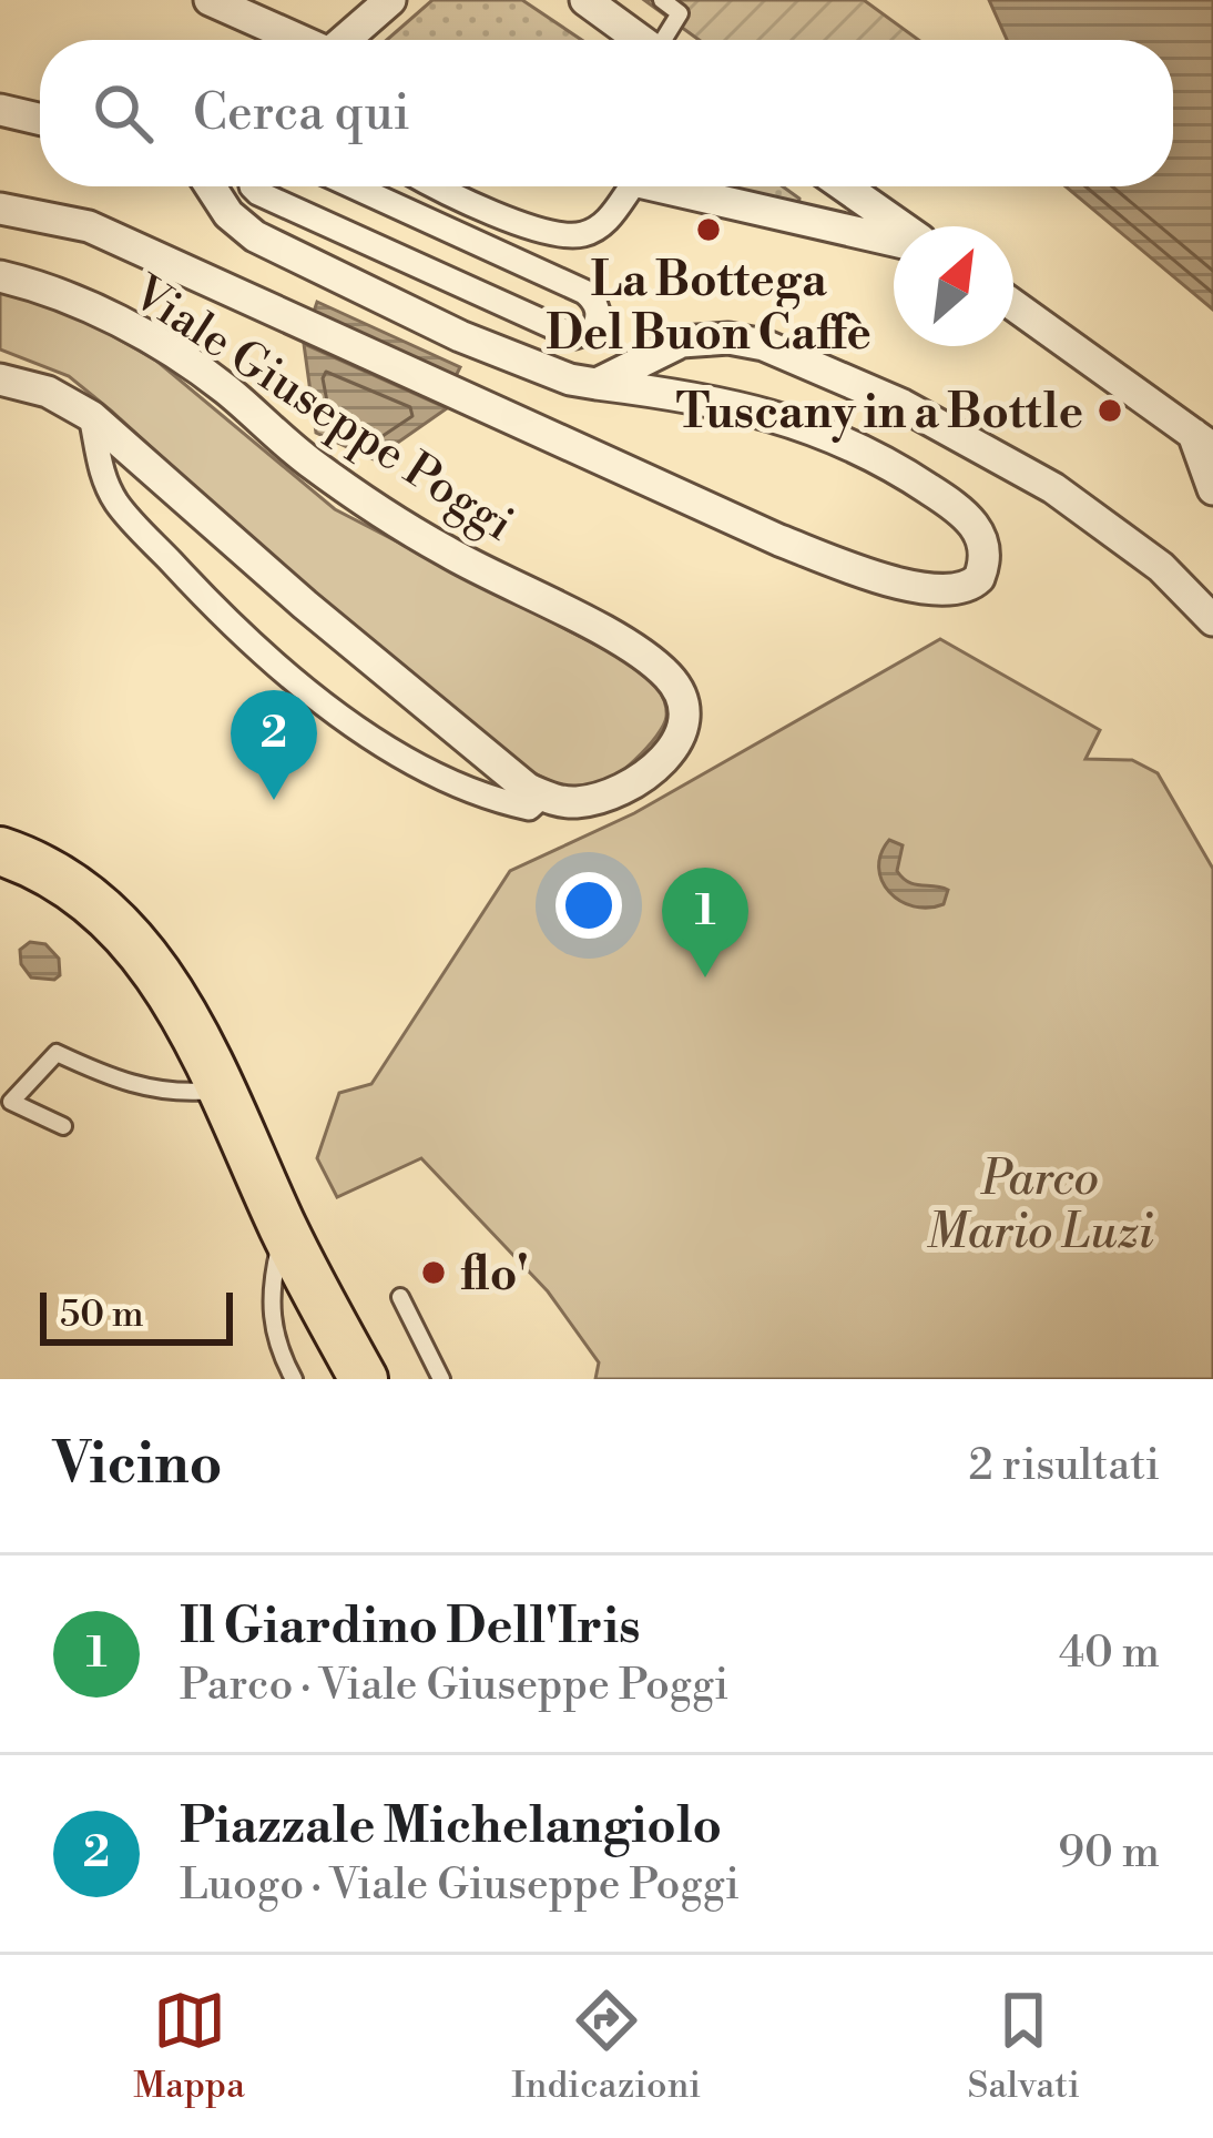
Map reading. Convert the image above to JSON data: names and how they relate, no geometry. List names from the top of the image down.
{
  "streets": {
    "street": ["Viale Giuseppe Poggi"]
  },
  "parks": ["Parco Mario Luzi"],
  "places": ["La Bottega Del Buon Caffè", "Tuscany in a Bottle", "flo'"],
  "scale_bar": "50 m",
  "north": "top right",
  "page": {
    "search": "Cerca qui",
    "pins": ["2", "1"],
    "scale": "50 m",
    "heading": ["Vicino", "2 risultati"],
    "list": [
      {
        "mark": "1",
        "name": "Il Giardino Dell'Iris",
        "note": "Parco · Viale Giuseppe Poggi",
        "value": "40 m"
      },
      {
        "mark": "2",
        "name": "Piazzale Michelangiolo",
        "note": "Luogo · Viale Giuseppe Poggi",
        "value": "90 m"
      }
    ],
    "nav": ["Mappa", "Indicazioni", "Salvati"]
  }
}
